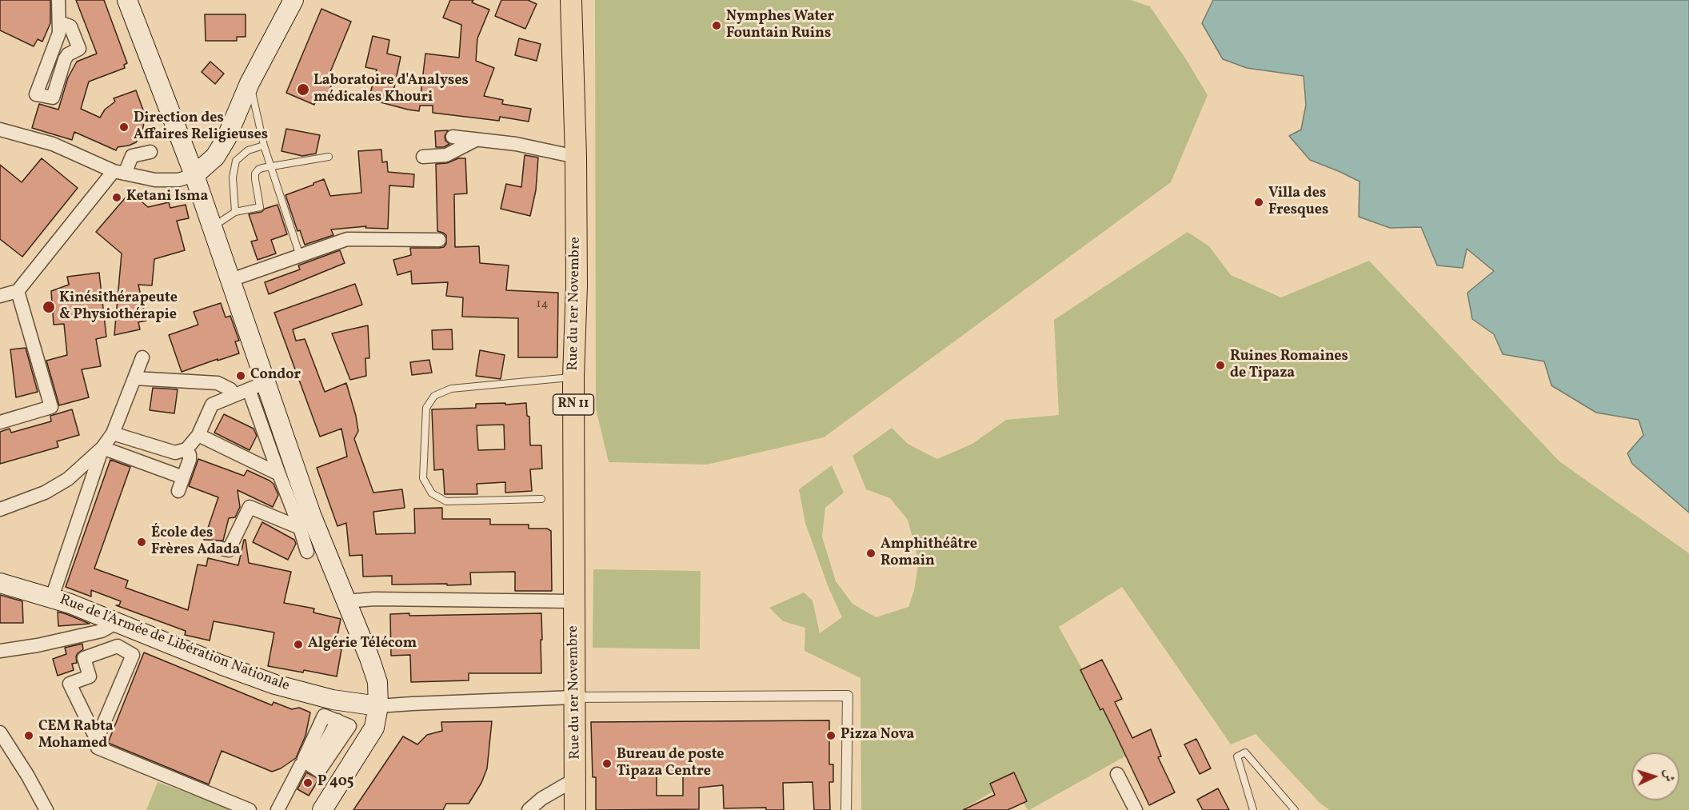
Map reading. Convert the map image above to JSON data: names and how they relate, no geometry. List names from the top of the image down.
{
  "streets": {
    "main road": ["Rue du 1er Novembre", "RN 11", "Rue de l'Armée de Libération Nationale"]
  },
  "places": [
    "Nymphes Water Fountain Ruins",
    "Laboratoire d'Analyses médicales Khouri",
    "Direction des Affaires Religieuses",
    "Ketani Isma",
    "Villa des Fresques",
    "Kinésithérapeute & Physiothérapie",
    "Ruines Romaines de Tipaza",
    "Condor",
    "École des Frères Adada",
    "Amphithéâtre Romain",
    "Algérie Télécom",
    "CEM Rabta Mohamed",
    "Pizza Nova",
    "Bureau de poste Tipaza Centre",
    "P 405"
  ],
  "house_numbers": ["14"],
  "north": "right"
}
